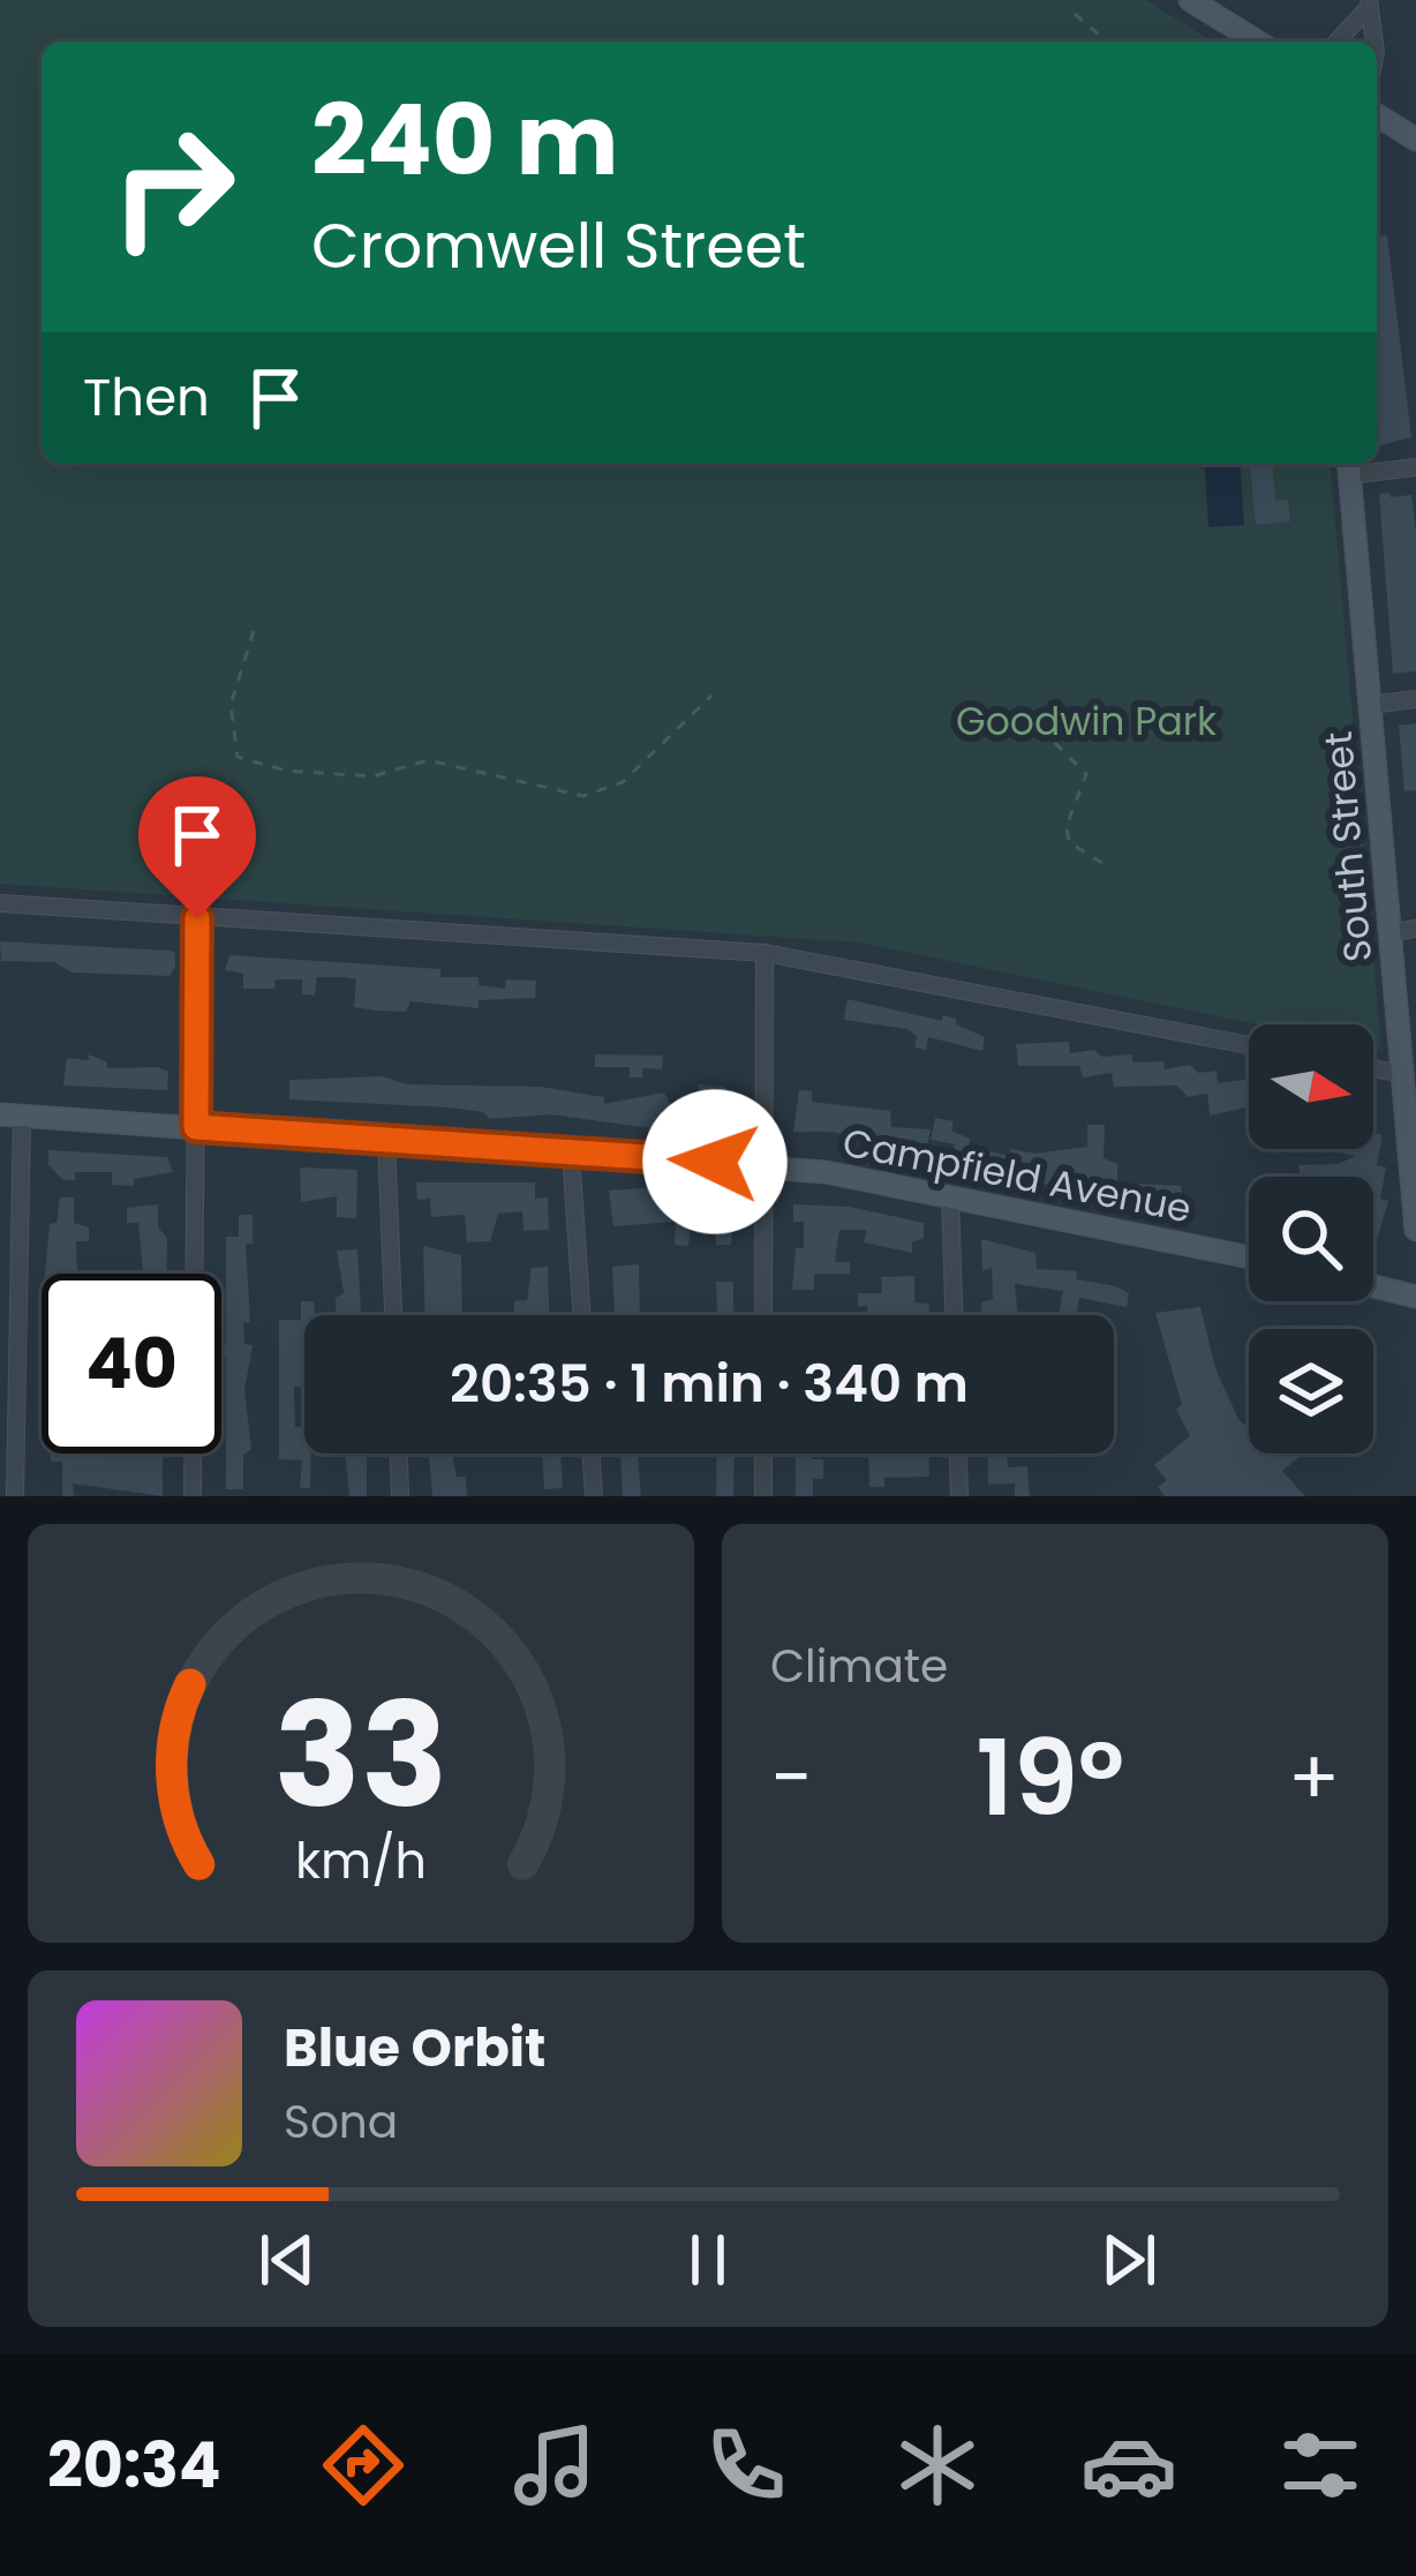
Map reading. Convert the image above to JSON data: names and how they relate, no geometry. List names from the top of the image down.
{
  "streets": {
    "street": ["South Street", "Campfield Avenue"]
  },
  "parks": ["Goodwin Park"],
  "north": "right",
  "page": {
    "turn": ["240 m", "Cromwell Street"],
    "then": "Then",
    "limit": "40",
    "trip": "20:35 · 1 min · 340 m",
    "tile": "Climate",
    "heat": ["−", "19°", "+"],
    "song": ["Blue Orbit", "Sona"],
    "tabs": "20:34",
    "gauge": ["33", "km/h"]
  }
}
